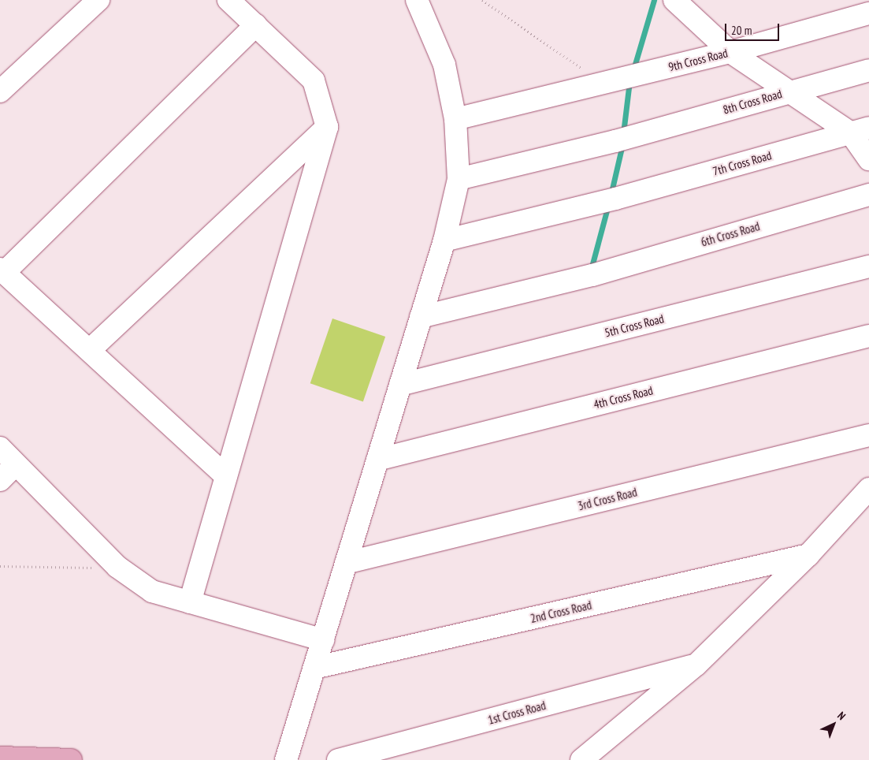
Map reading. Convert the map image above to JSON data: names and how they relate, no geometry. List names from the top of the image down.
{
  "streets": {
    "street": [
      "9th Cross Road",
      "8th Cross Road",
      "7th Cross Road",
      "6th Cross Road",
      "5th Cross Road",
      "4th Cross Road",
      "3rd Cross Road",
      "2nd Cross Road",
      "1st Cross Road"
    ]
  },
  "scale_bar": "20 m",
  "north": "top right"
}
